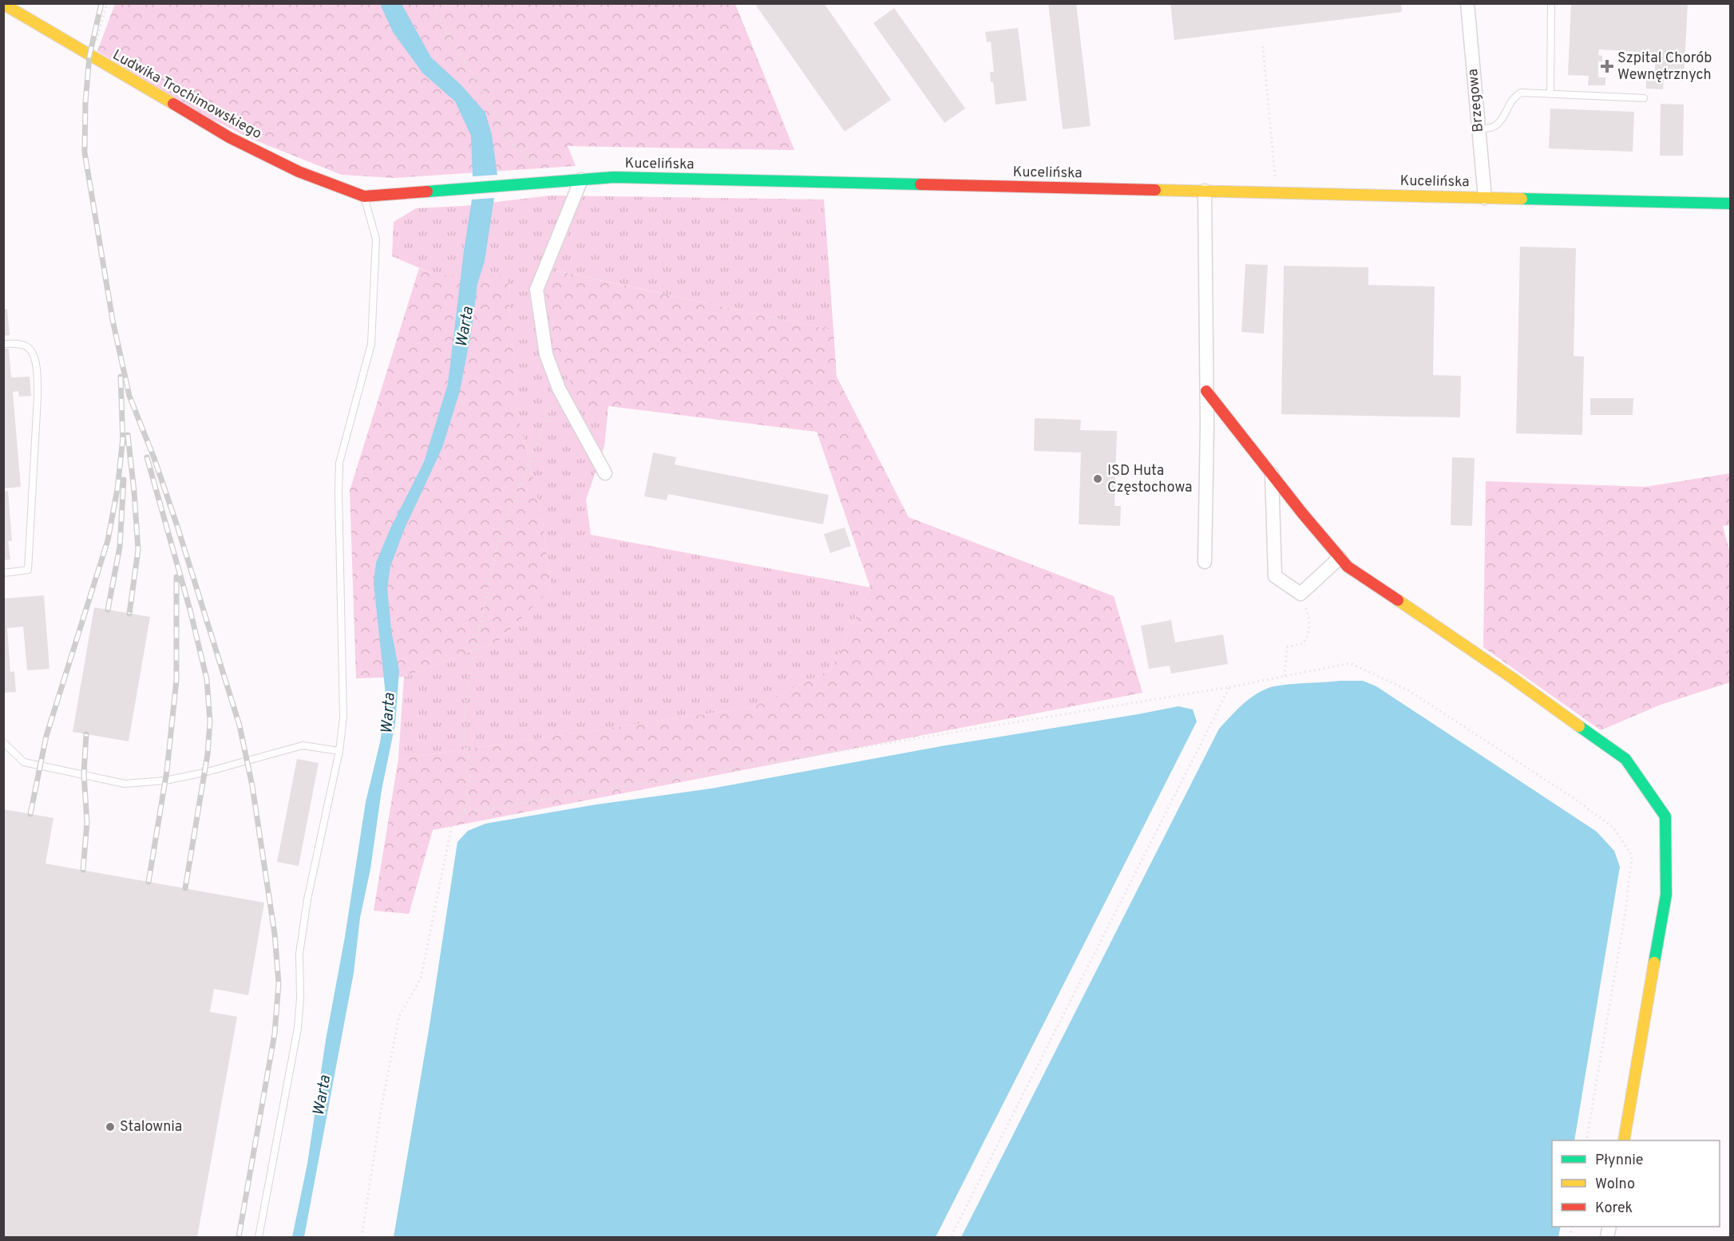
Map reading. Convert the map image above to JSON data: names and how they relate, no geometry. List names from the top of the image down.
{
  "streets": {
    "street": ["Ludwika Trochimowskiego", "Brzegowa", "Kucelińska"]
  },
  "crossings": [
    ["Ludwika Trochimowskiego", "Kucelińska"],
    ["Brzegowa", "Kucelińska"]
  ],
  "water": ["Warta"],
  "places": {
    "health": ["Szpital Chorób Wewnętrznych"],
    "other": ["ISD Huta Częstochowa", "Stalownia"]
  },
  "legend": ["Płynnie", "Wolno", "Korek"]
}
